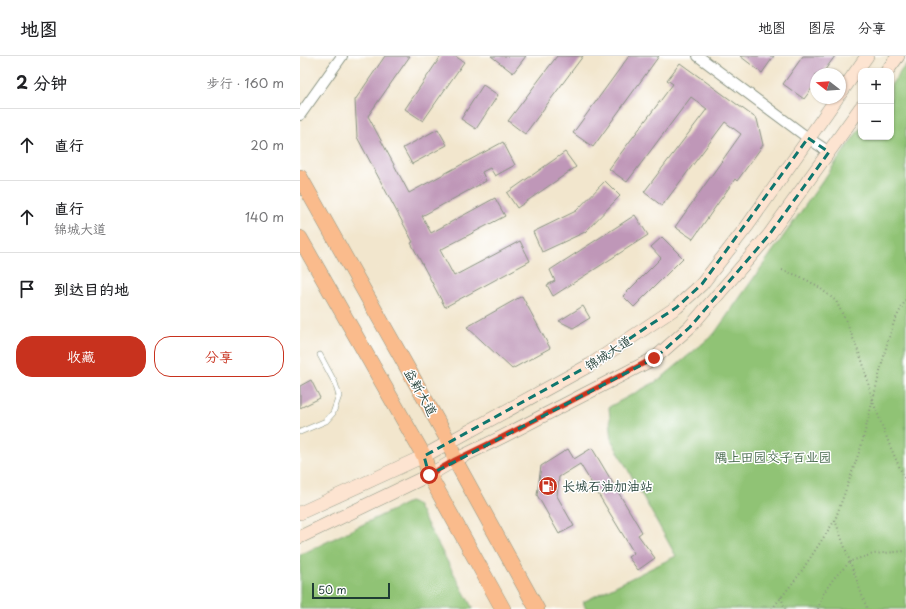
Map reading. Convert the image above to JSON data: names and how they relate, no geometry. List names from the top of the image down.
{
  "streets": {
    "main road": ["锦城大道", "益新大道"]
  },
  "crossings": [
    ["锦城大道", "益新大道"]
  ],
  "parks": ["隅上田园交子百业园"],
  "places": {
    "fuel station": ["长城石油加油站"]
  },
  "scale_bar": "50 m",
  "north": "left",
  "page": {
    "header": "地图",
    "nav": ["地图", "图层", "分享"],
    "heading": ["2 分钟", "步行 · 160 m"],
    "map_buttons": ["+", "−"],
    "list": [
      ["直行", "20 m"],
      ["直行", "锦城大道", "140 m"],
      "到达目的地"
    ],
    "buttons": ["收藏", "分享"],
    "scale": "50 m"
  }
}
